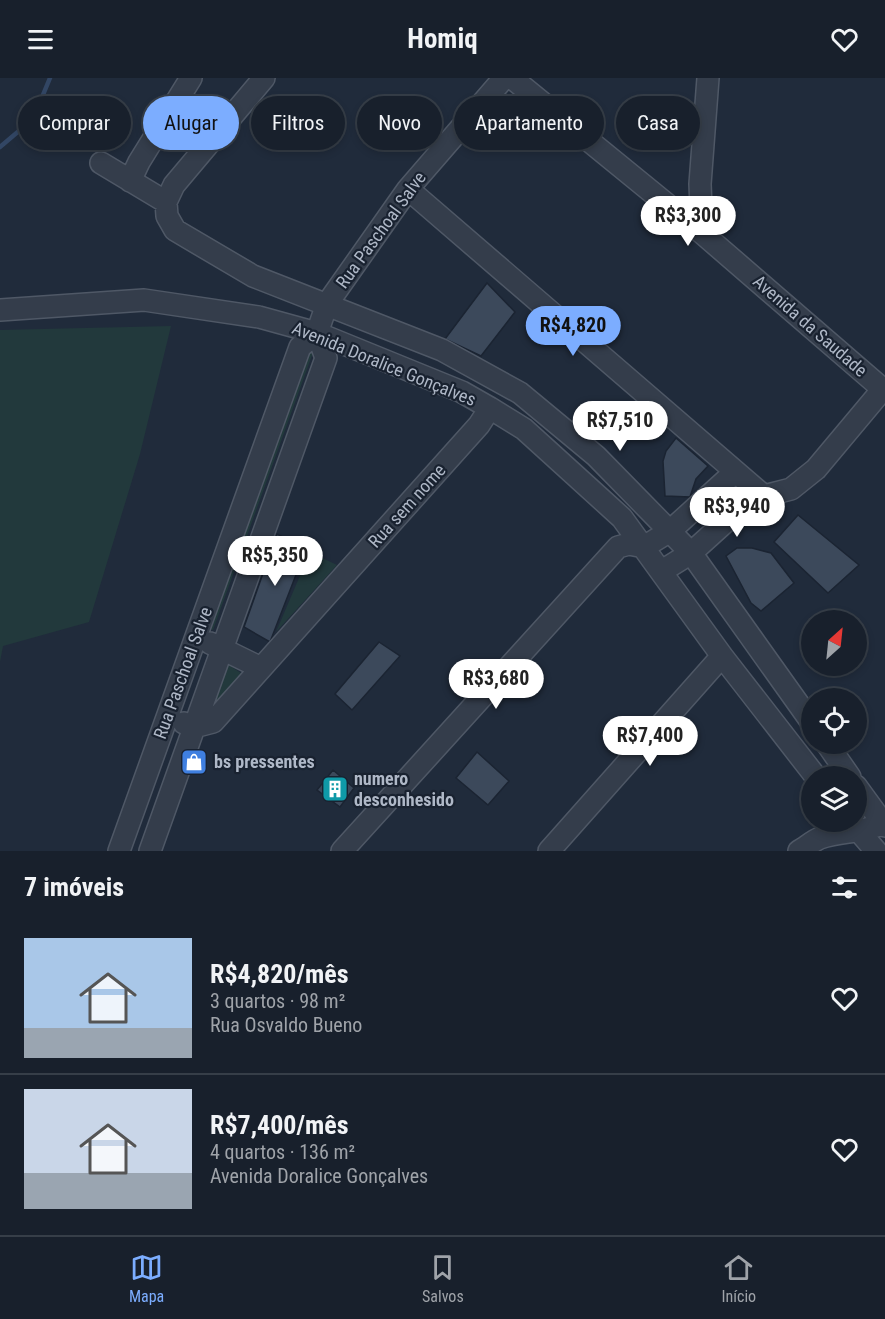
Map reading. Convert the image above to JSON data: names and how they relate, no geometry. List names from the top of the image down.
{
  "streets": {
    "street": [
      "Rua Paschoal Salve",
      "Avenida da Saudade",
      "Avenida Doralice Gonçalves",
      "Rua sem nome"
    ]
  },
  "crossings": [
    ["Rua Paschoal Salve", "Avenida Doralice Gonçalves"],
    ["Rua Paschoal Salve", "Rua sem nome"],
    ["Avenida Doralice Gonçalves", "Rua sem nome"]
  ],
  "places": {
    "shop": ["bs pressentes"],
    "building": ["numero desconhesido"]
  },
  "north": "top right",
  "page": {
    "header": "Homiq",
    "chip": [
      "Comprar",
      "Alugar",
      "Filtros",
      "Novo",
      "Apartamento",
      "Casa"
    ],
    "price": [
      "R$3,300",
      "R$4,820",
      "R$7,510",
      "R$3,940",
      "R$5,350",
      "R$3,680",
      "R$7,400"
    ],
    "heading": "7 imóveis",
    "list": [
      {
        "name": "R$4,820/mês",
        "note": "3 quartos · 98 m² · Rua Osvaldo Bueno"
      },
      {
        "name": "R$7,400/mês",
        "note": "4 quartos · 136 m² · Avenida Doralice Gonçalves"
      }
    ],
    "tabs": ["Mapa", "Salvos", "Início"]
  }
}
